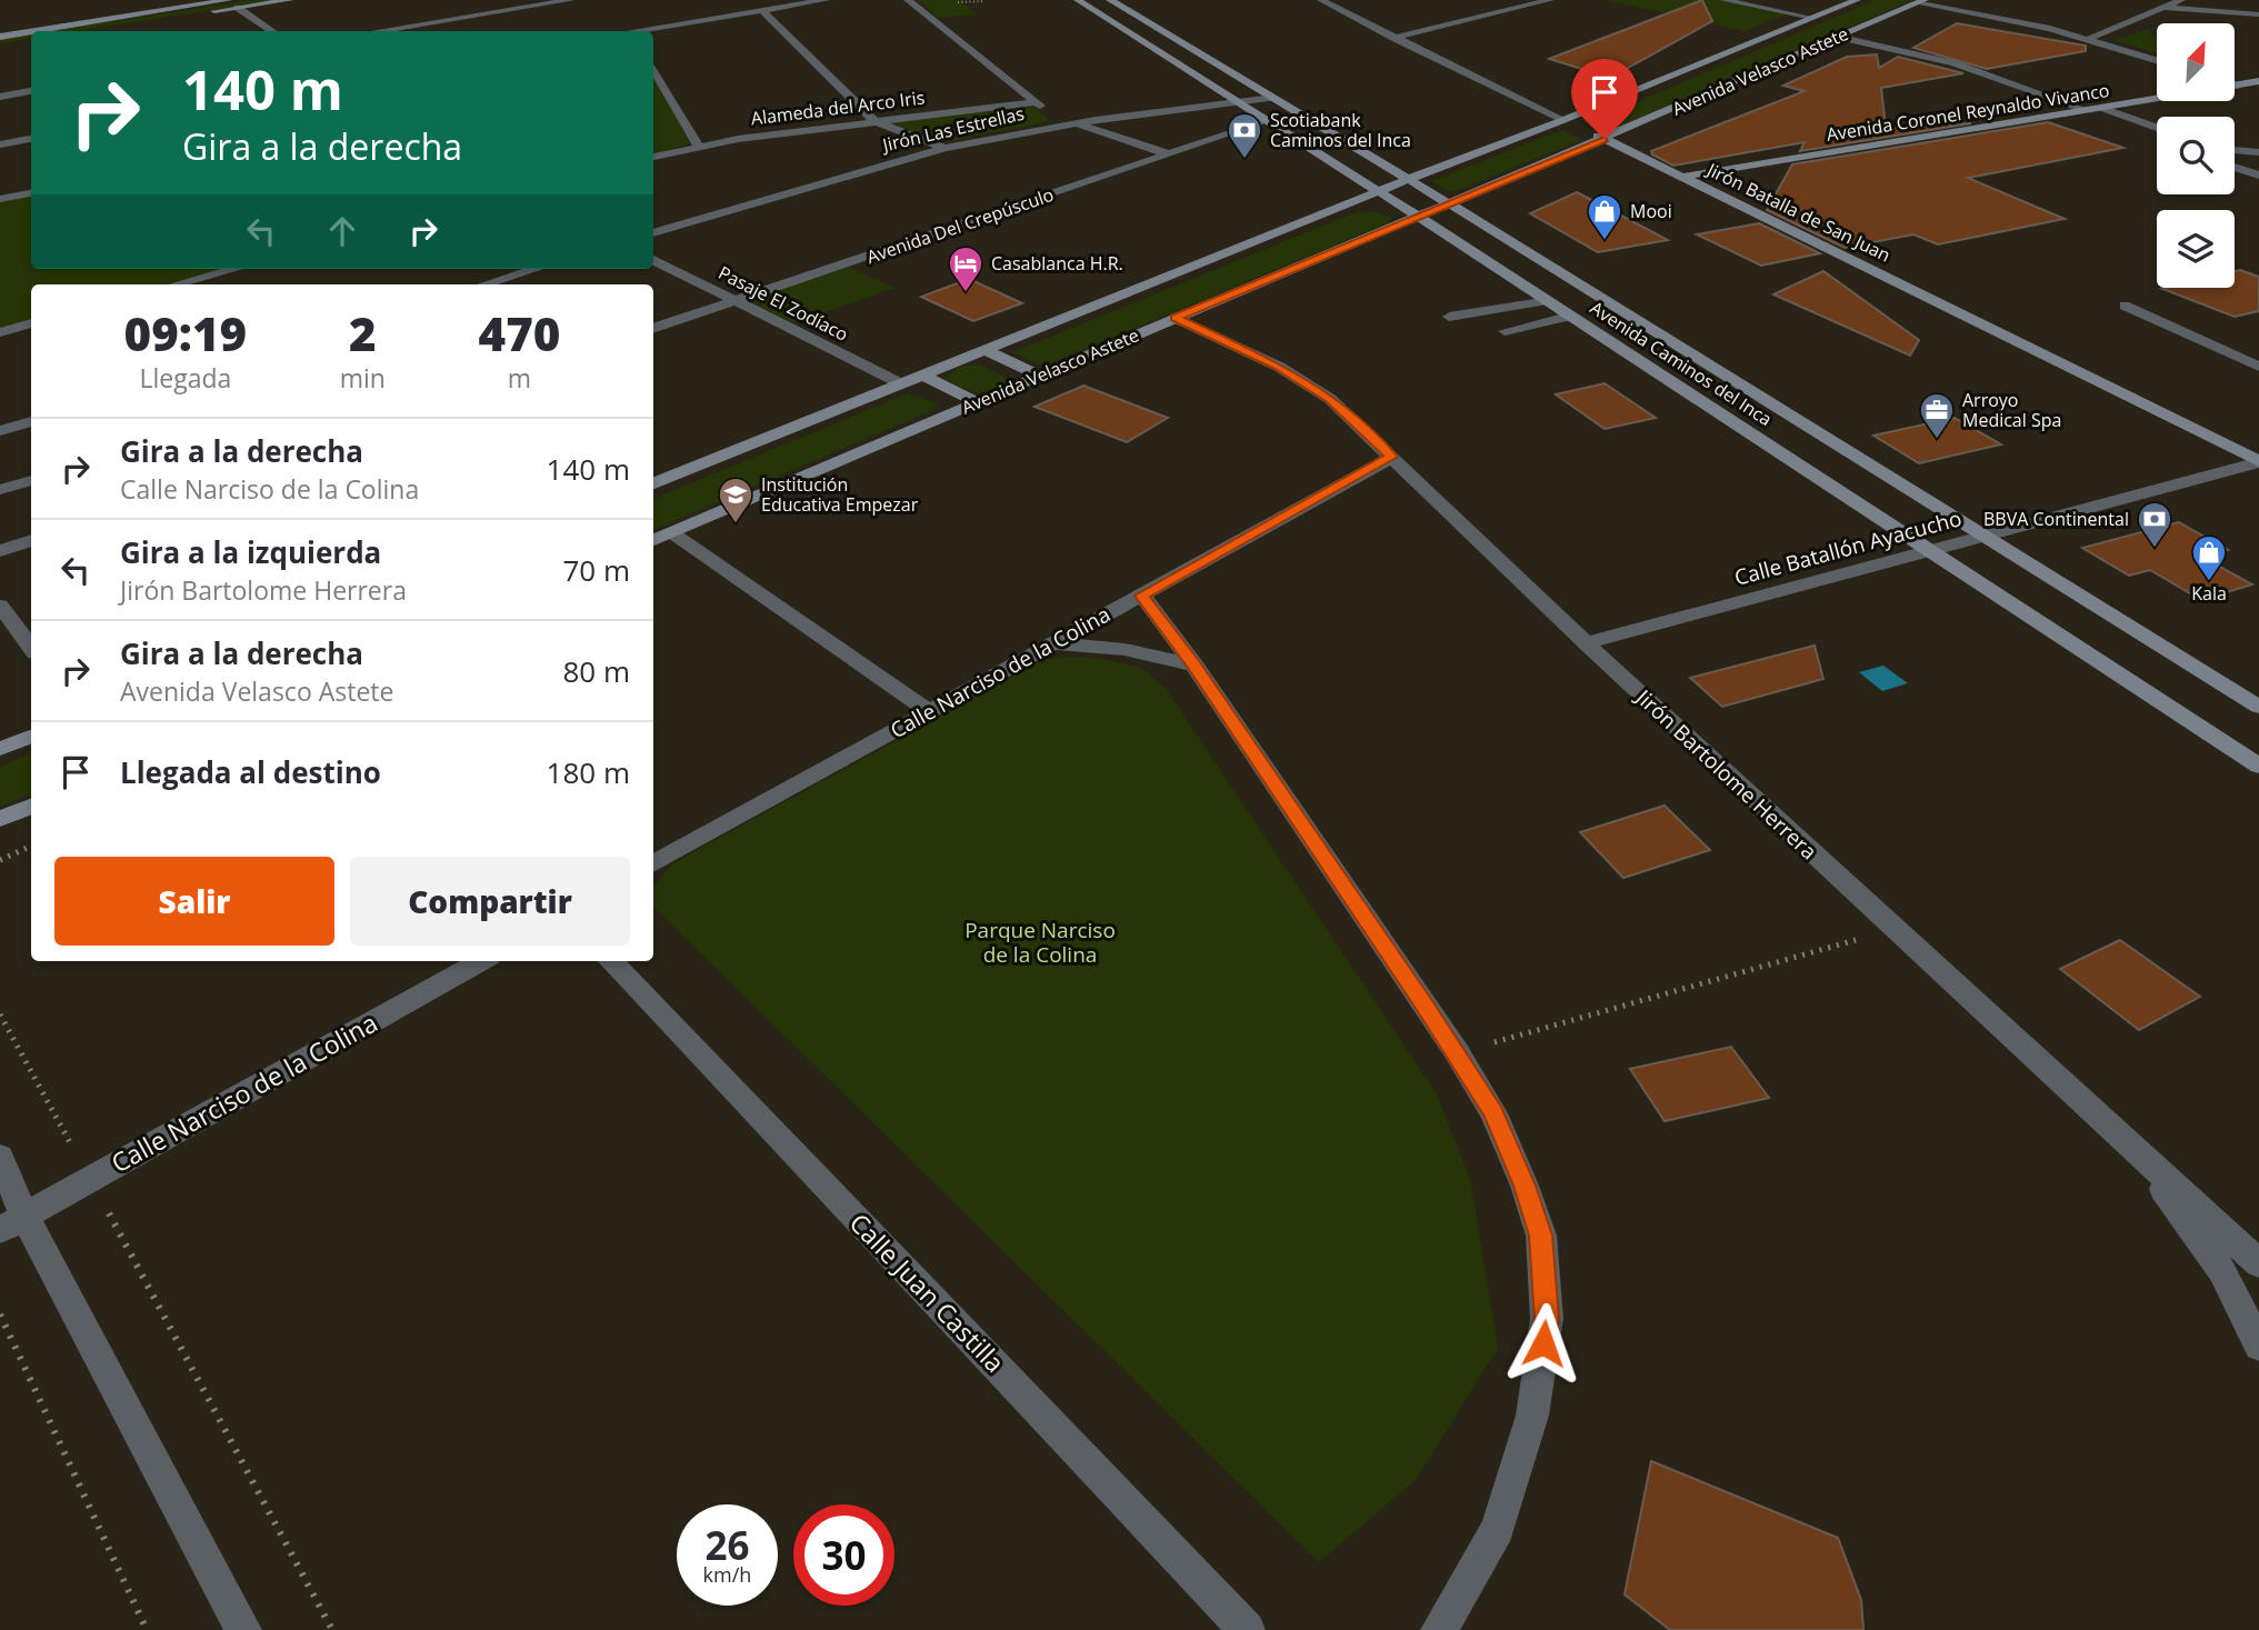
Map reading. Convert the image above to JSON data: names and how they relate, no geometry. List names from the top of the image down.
{
  "streets": {
    "main road": [
      "Avenida Velasco Astete",
      "Avenida Coronel Reynaldo Vivanco",
      "Jirón Batalla de San Juan",
      "Avenida Caminos del Inca"
    ],
    "street": [
      "Alameda del Arco Iris",
      "Jirón Las Estrellas",
      "Avenida Del Crepúsculo",
      "Pasaje El Zodíaco",
      "Calle Batallón Ayacucho",
      "Calle Narciso de la Colina",
      "Jirón Bartolome Herrera",
      "Calle Juan Castilla"
    ]
  },
  "crossings": [
    ["Avenida Velasco Astete", "Jirón Batalla de San Juan"],
    ["Avenida Velasco Astete", "Pasaje El Zodíaco"],
    ["Avenida Velasco Astete", "Avenida Caminos del Inca"],
    ["Avenida Velasco Astete", "Jirón Bartolome Herrera"],
    ["Avenida Coronel Reynaldo Vivanco", "Jirón Batalla de San Juan"],
    ["Jirón Las Estrellas", "Avenida Caminos del Inca"],
    ["Jirón Batalla de San Juan", "Calle Batallón Ayacucho"],
    ["Avenida Del Crepúsculo", "Pasaje El Zodíaco"],
    ["Avenida Del Crepúsculo", "Avenida Caminos del Inca"],
    ["Avenida Caminos del Inca", "Calle Batallón Ayacucho"],
    ["Calle Batallón Ayacucho", "Jirón Bartolome Herrera"],
    ["Calle Narciso de la Colina", "Jirón Bartolome Herrera"]
  ],
  "parks": ["Parque Narciso de la Colina"],
  "places": {
    "bank": ["Scotiabank Caminos del Inca", "BBVA Continental"],
    "shop": ["Mooi", "Kala"],
    "hotel": ["Casablanca H.R."],
    "office": ["Arroyo Medical Spa"],
    "school or university": ["Institución Educativa Empezar"]
  },
  "north": "top right",
  "page": {
    "turn": ["140 m", "Gira a la derecha"],
    "eta": [
      "09:19",
      "Llegada",
      "2",
      "min",
      "470",
      "m"
    ],
    "list": [
      {
        "name": "Gira a la derecha",
        "note": "Calle Narciso de la Colina",
        "value": "140 m"
      },
      {
        "name": "Gira a la izquierda",
        "note": "Jirón Bartolome Herrera",
        "value": "70 m"
      },
      {
        "name": "Gira a la derecha",
        "note": "Avenida Velasco Astete",
        "value": "80 m"
      },
      {
        "name": "Llegada al destino",
        "value": "180 m"
      }
    ],
    "buttons": ["Salir", "Compartir"],
    "speed": "26 km/h",
    "limit": "30"
  }
}
